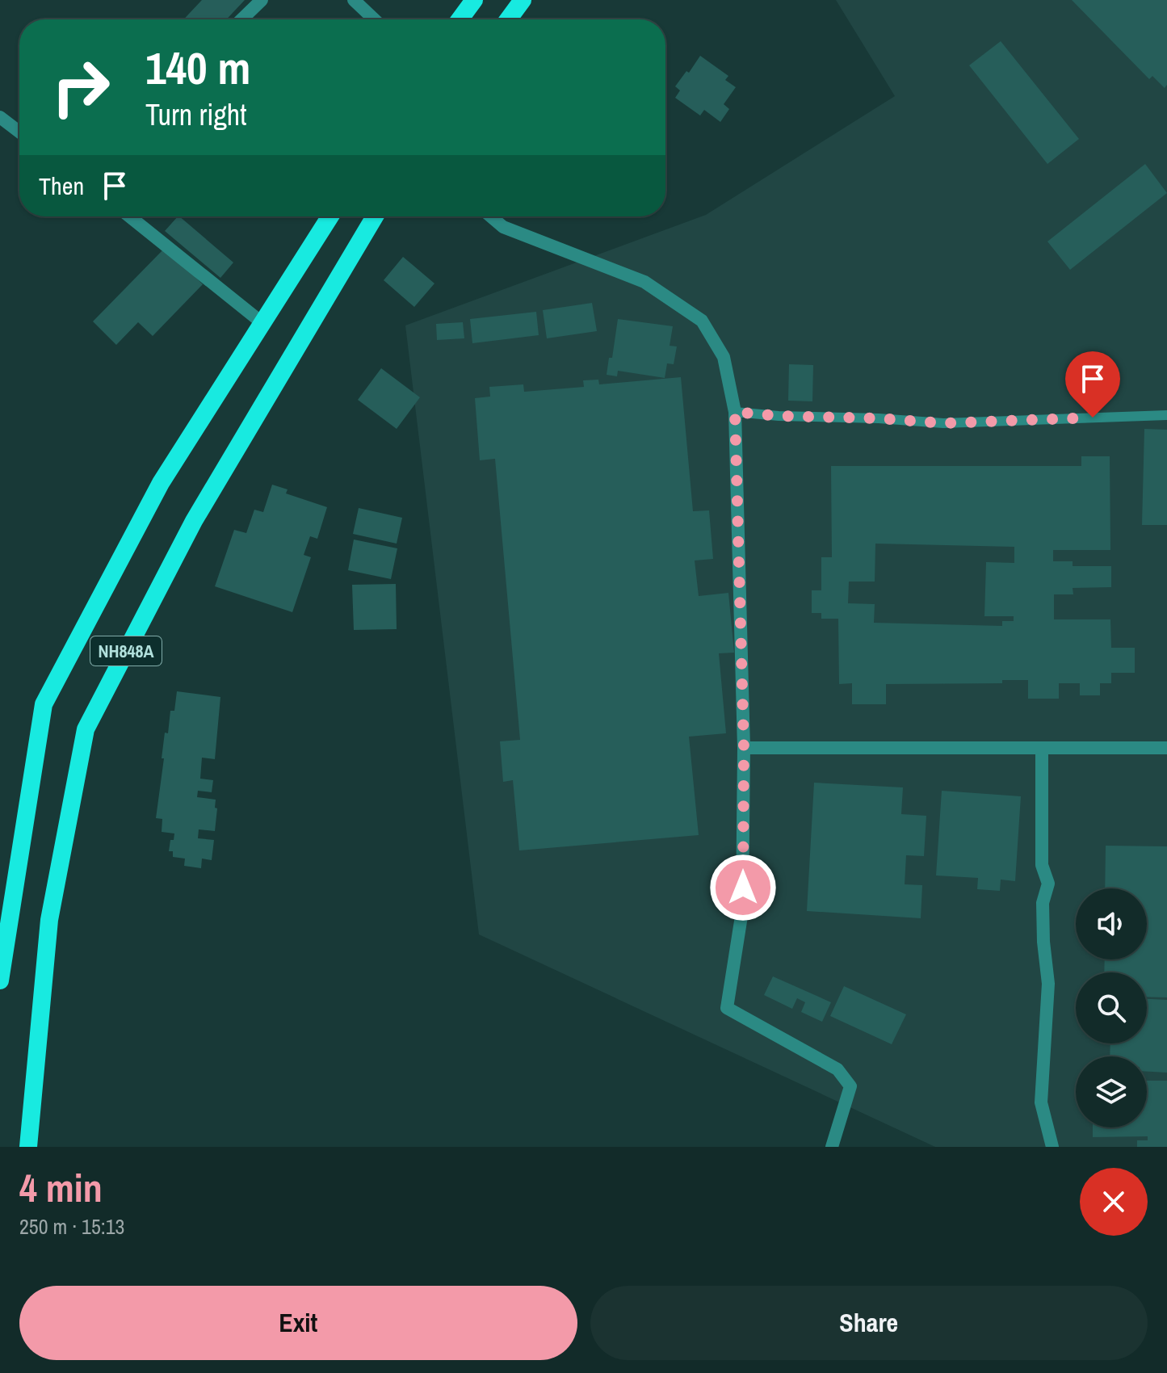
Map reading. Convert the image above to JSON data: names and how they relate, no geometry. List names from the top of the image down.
{
  "streets": {
    "highway": ["NH848A"]
  },
  "page": {
    "turn": ["140 m", "Turn right"],
    "then": "Then",
    "heading": ["4 min", "250 m · 15:13"],
    "buttons": ["Exit", "Share"]
  }
}
